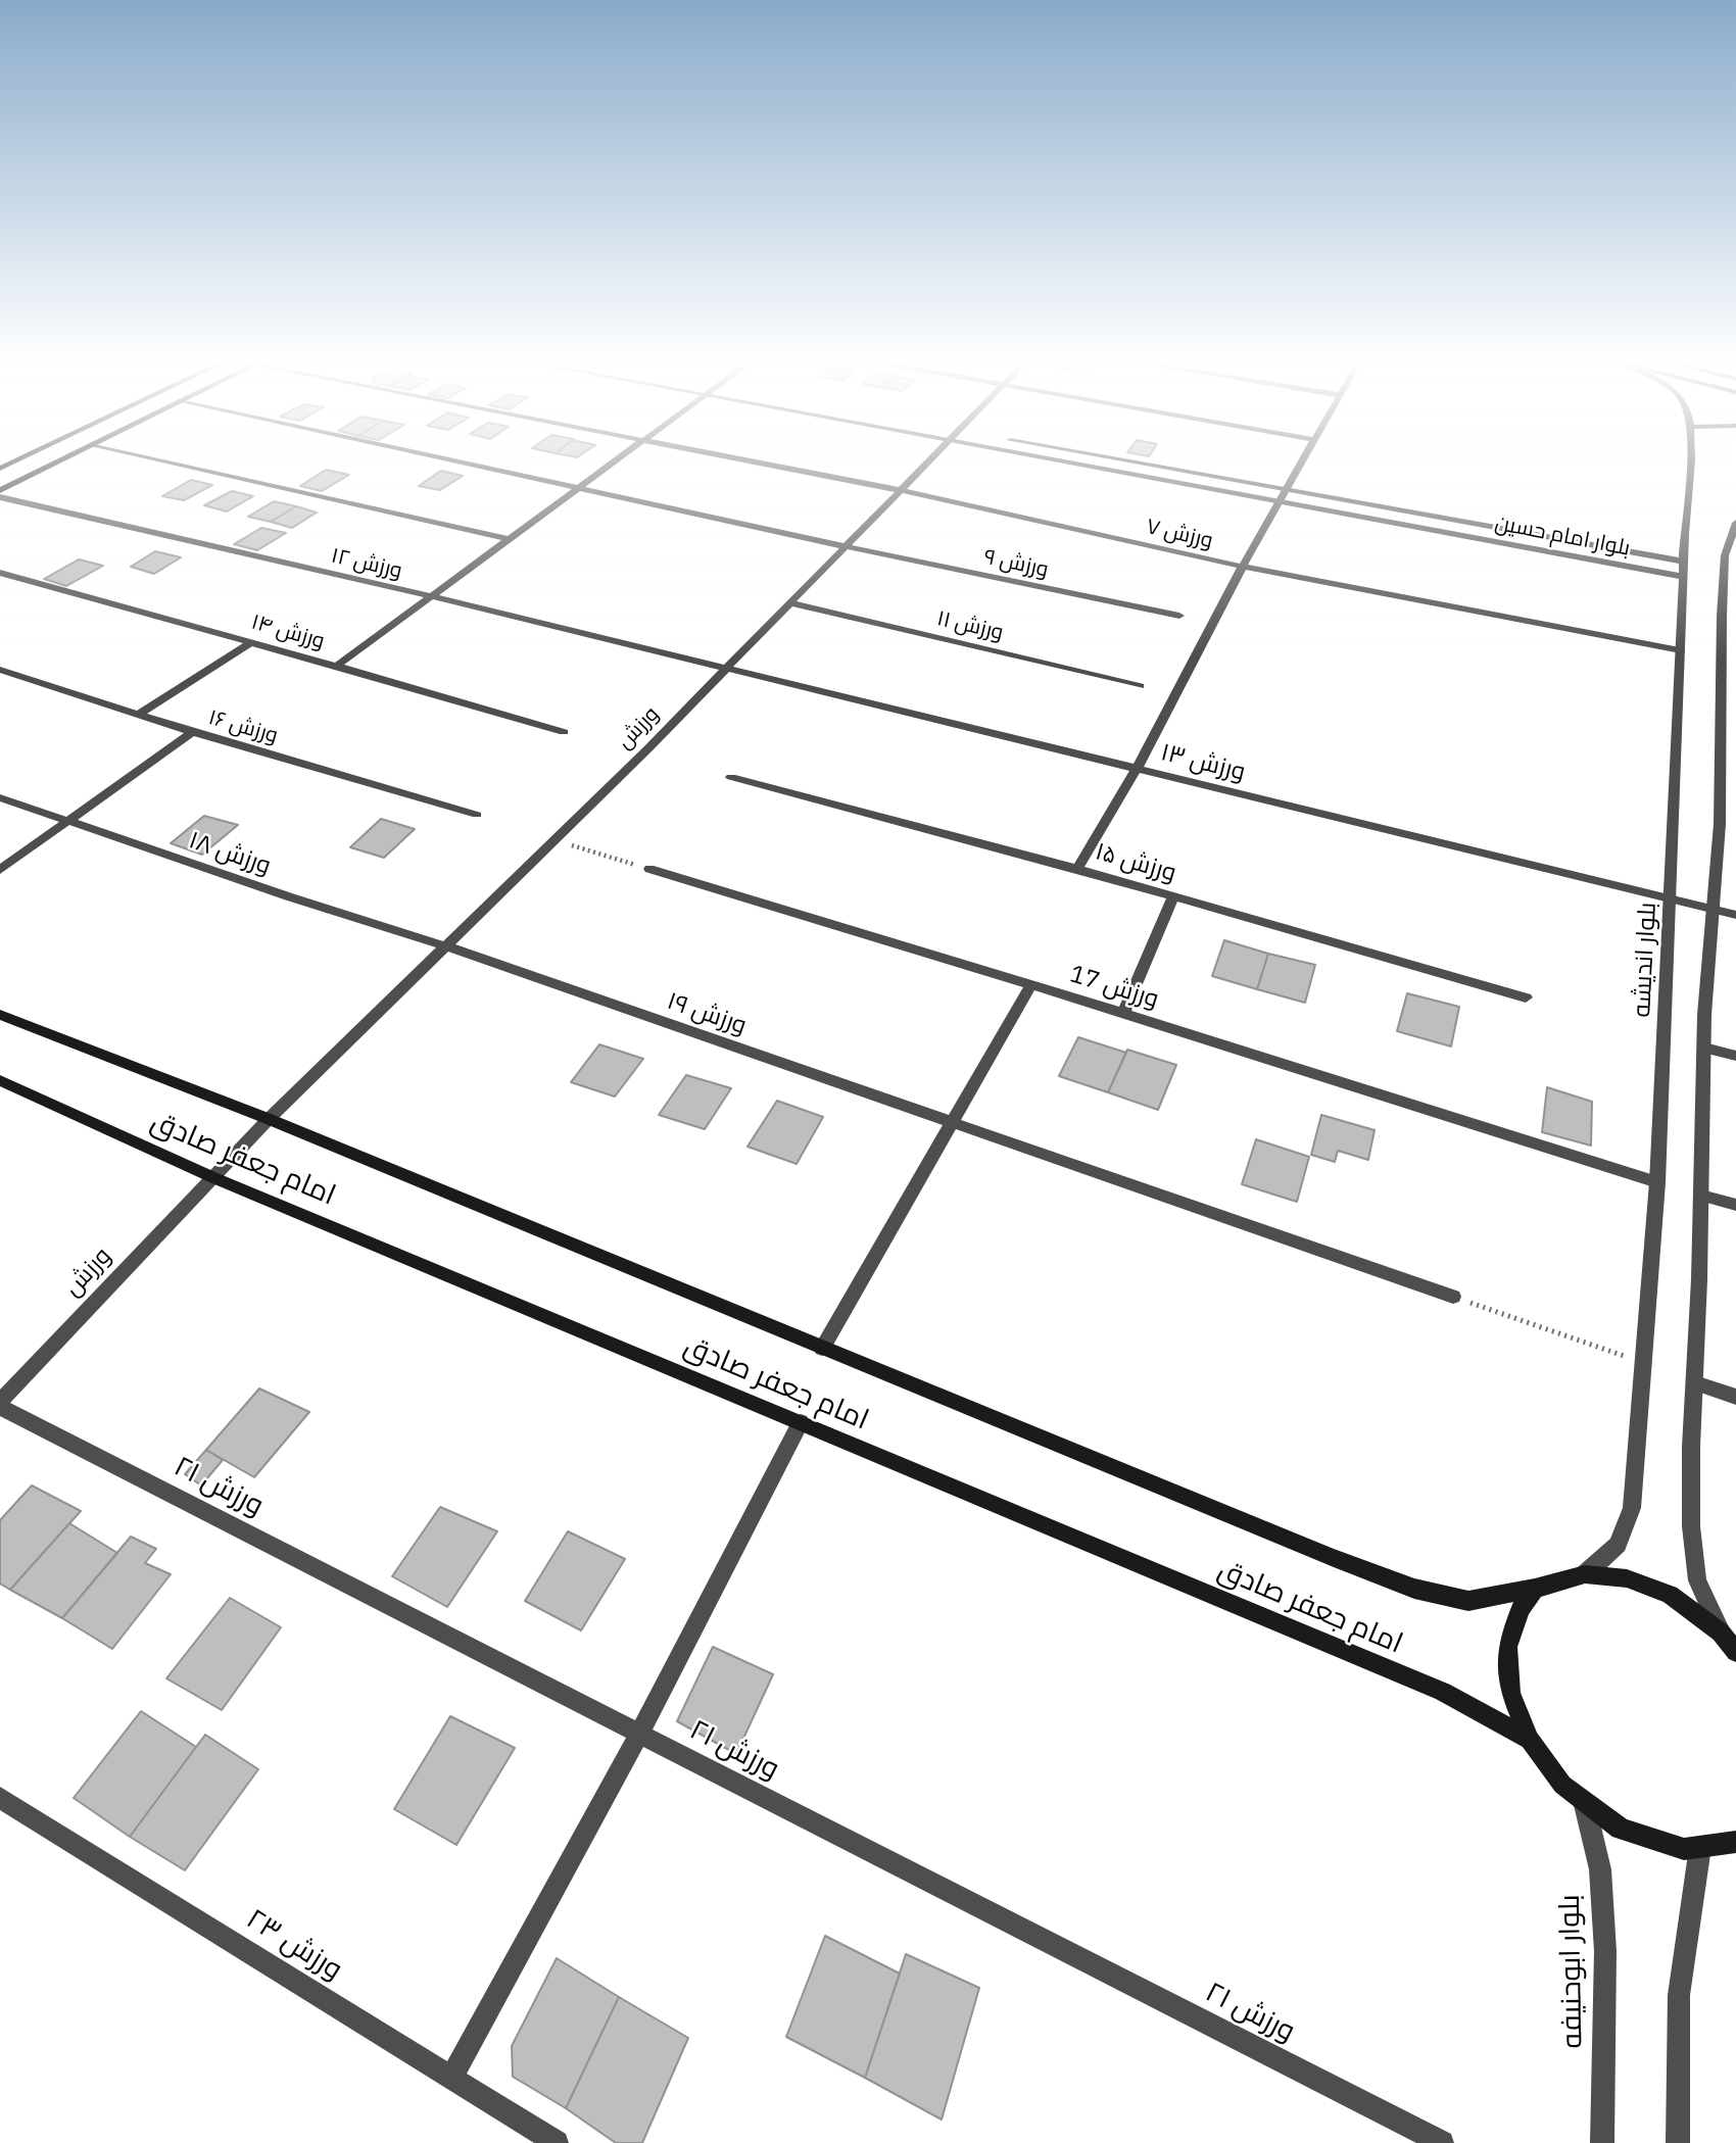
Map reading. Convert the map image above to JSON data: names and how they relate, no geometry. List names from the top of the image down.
{
  "streets": {
    "main road": ["امام جعفر صادق"],
    "street": [
      "ورزش ۷",
      "بلوار امام حسین",
      "ورزش ۱۲",
      "ورزش ۹",
      "ورزش ۱۱",
      "ورزش ۱۴",
      "ورزش ۱۶",
      "ورزش",
      "ورزش ۱۳",
      "ورزش ۱۸",
      "ورزش ۱۵",
      "بلوار اندیشه",
      "ورزش 17",
      "ورزش ۱۹",
      "ورزش ۲۱",
      "ورزش ۲۳",
      "بلوار ابوحنیفه"
    ]
  },
  "crossings": [
    ["ورزش ۷", "ورزش"],
    ["ورزش ۷", "بلوار اندیشه"],
    ["بلوار امام حسین", "بلوار اندیشه"],
    ["ورزش ۱۲", "ورزش"],
    ["ورزش ۱۲", "ورزش ۱۳"],
    ["ورزش ۹", "ورزش"],
    ["ورزش ۱۱", "ورزش"],
    ["ورزش", "ورزش ۱۳"],
    ["ورزش", "ورزش ۱۸"],
    ["ورزش", "ورزش ۱۹"],
    ["ورزش", "امام جعفر صادق"],
    ["ورزش", "ورزش ۲۱"],
    ["ورزش ۱۳", "بلوار اندیشه"],
    ["ورزش ۱۸", "ورزش ۱۹"],
    ["بلوار اندیشه", "ورزش 17"],
    ["بلوار اندیشه", "امام جعفر صادق"]
  ]
}
